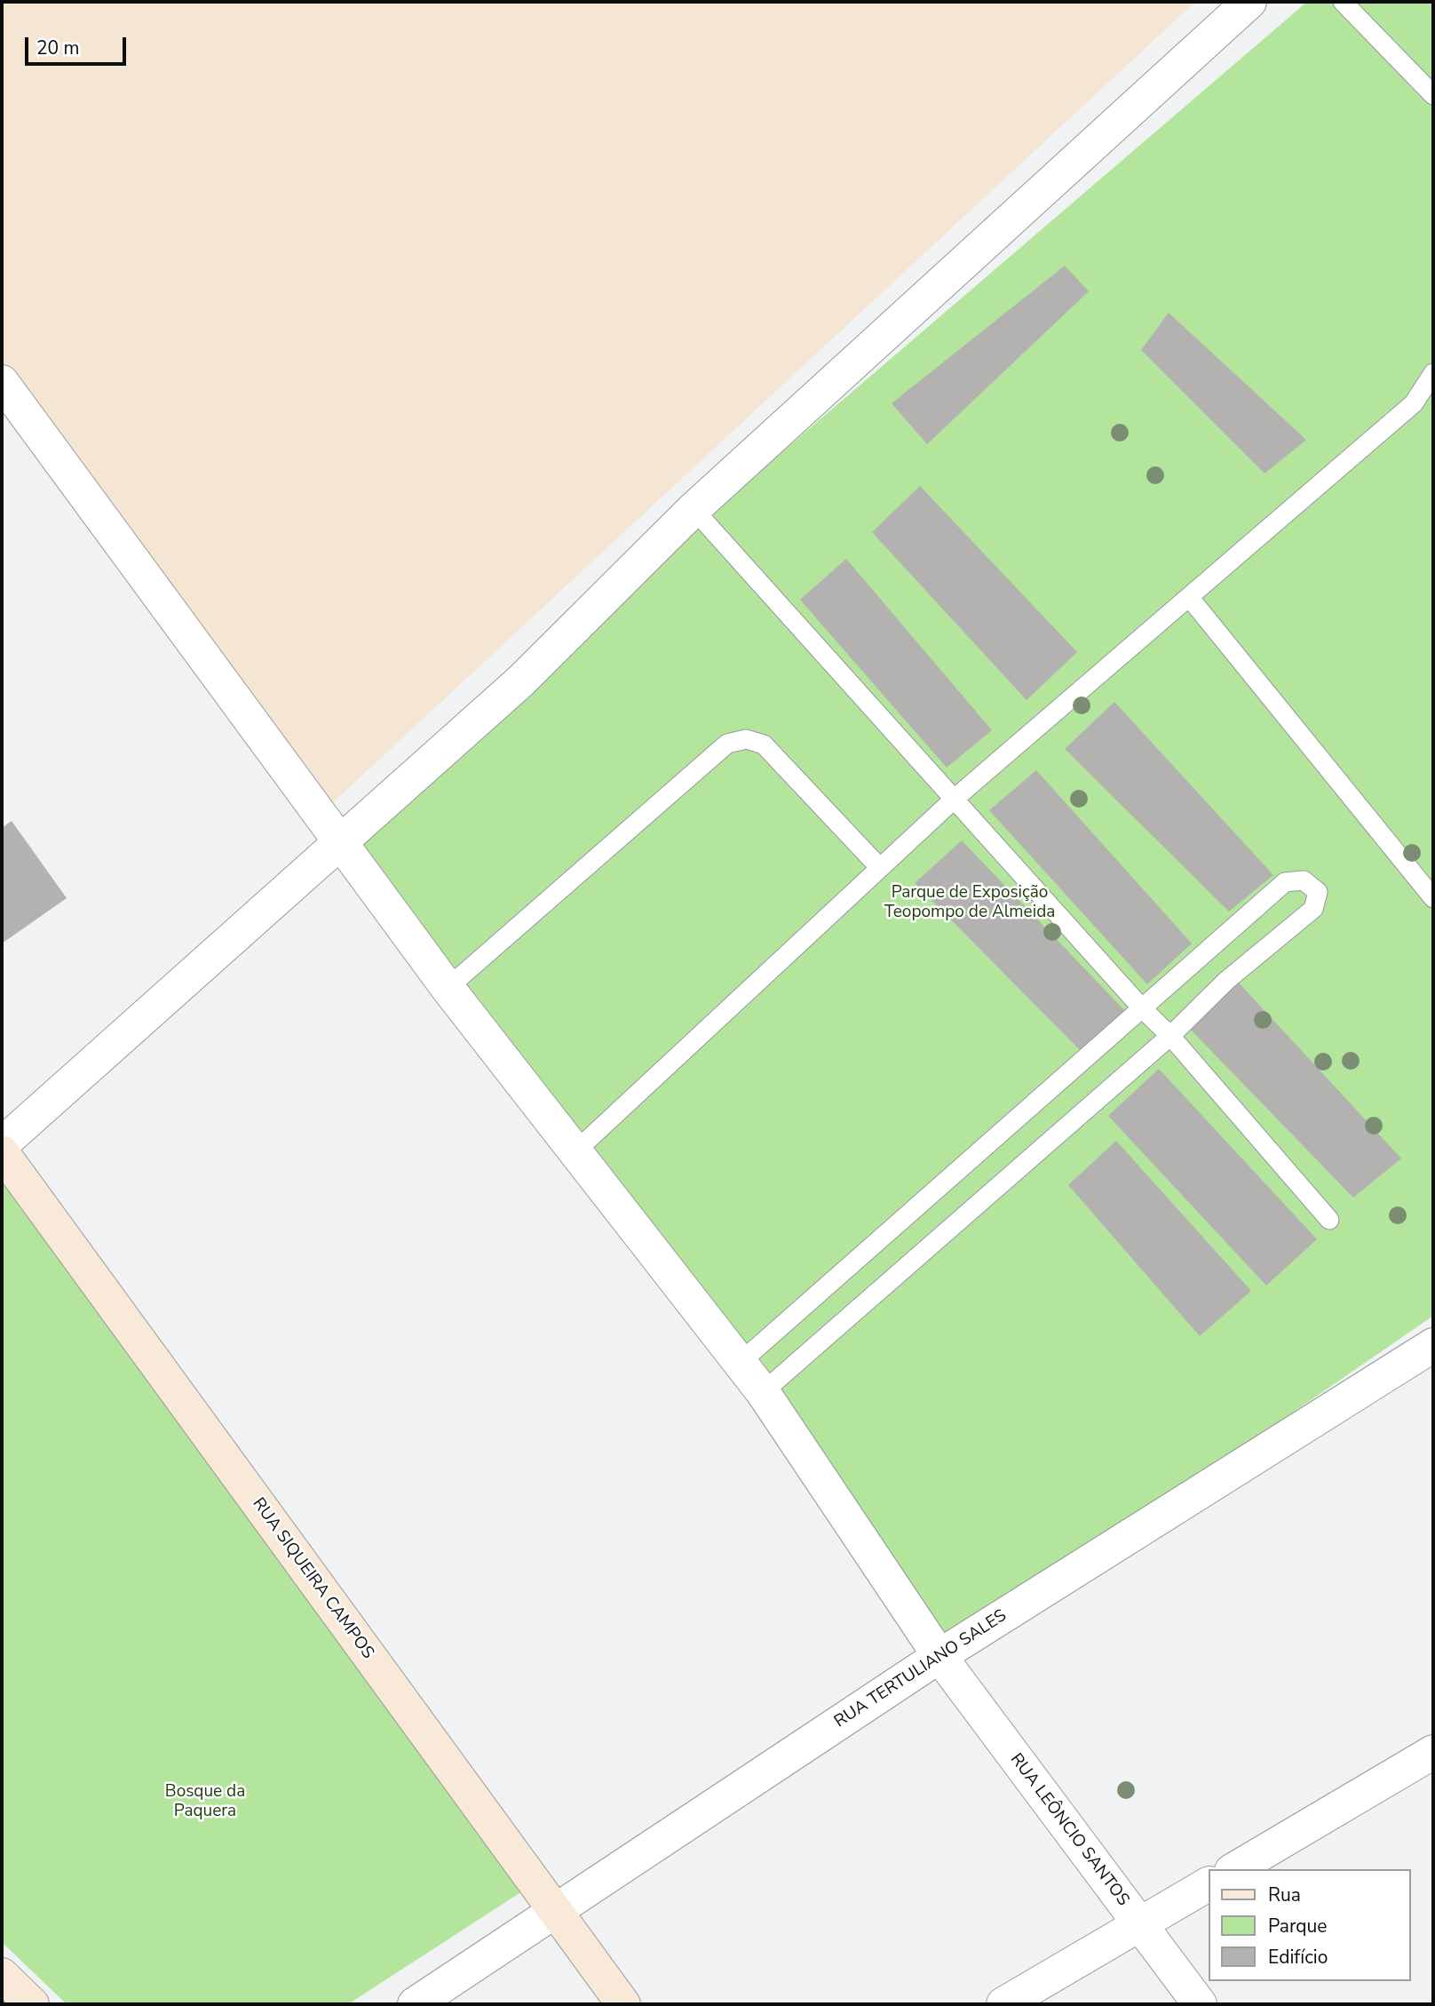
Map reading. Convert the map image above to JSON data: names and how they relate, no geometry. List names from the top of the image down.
{
  "streets": {
    "street": ["RUA SIQUEIRA CAMPOS", "RUA TERTULIANO SALES", "RUA LEÔNCIO SANTOS"]
  },
  "crossings": [
    ["RUA SIQUEIRA CAMPOS", "RUA TERTULIANO SALES"],
    ["RUA TERTULIANO SALES", "RUA LEÔNCIO SANTOS"]
  ],
  "parks": ["Parque de Exposição Teopompo de Almeida", "Bosque da Paquera"],
  "legend": ["Rua", "Parque", "Edifício"],
  "scale_bar": "20 m"
}
